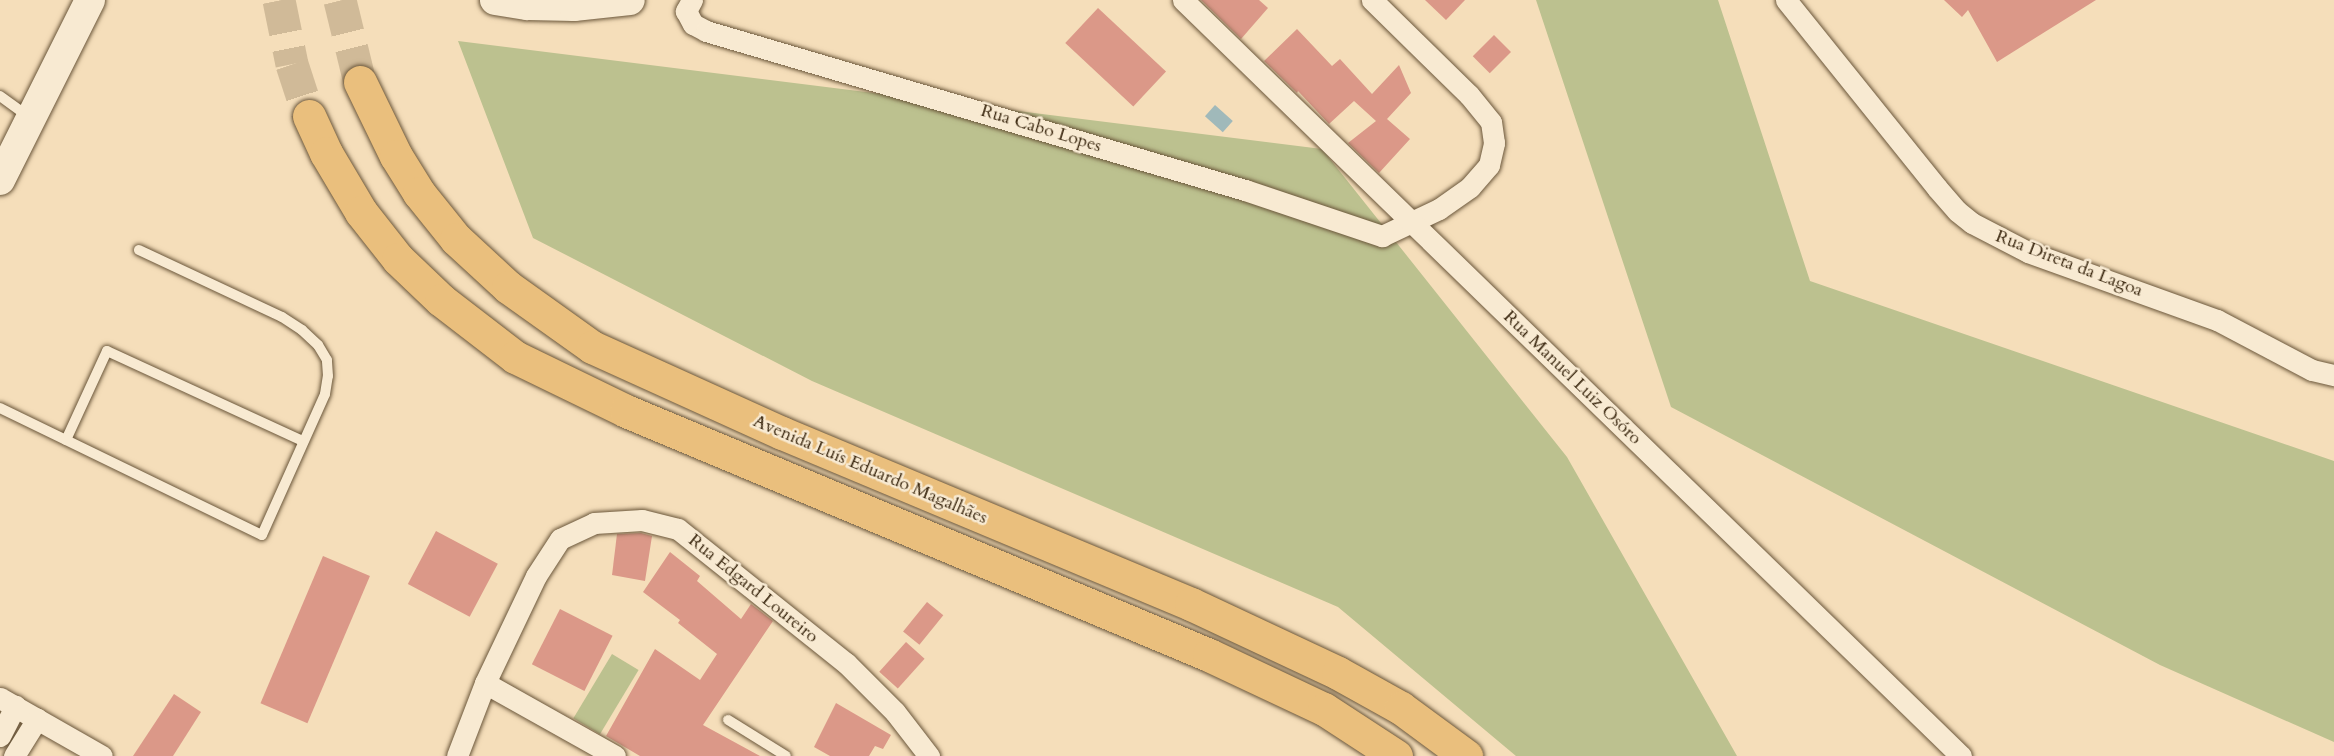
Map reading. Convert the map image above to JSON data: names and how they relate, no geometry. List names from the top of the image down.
{
  "streets": {
    "main road": ["Avenida Luís Eduardo Magalhães"],
    "street": [
      "Rua Cabo Lopes",
      "Rua Direta da Lagoa",
      "Rua Manuel Luiz Osóro",
      "Rua Edgard Loureiro"
    ]
  },
  "crossings": [
    ["Rua Cabo Lopes", "Rua Manuel Luiz Osóro"]
  ]
}
